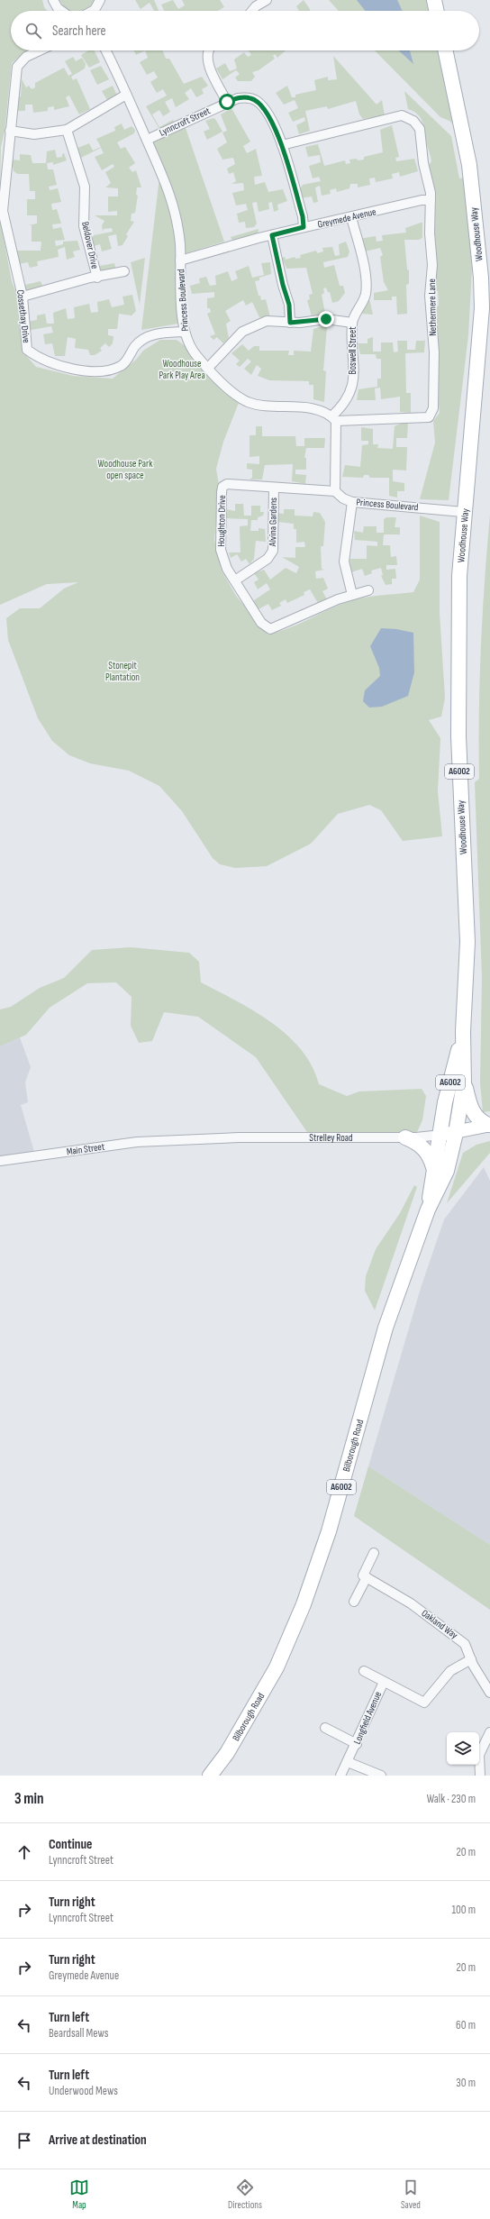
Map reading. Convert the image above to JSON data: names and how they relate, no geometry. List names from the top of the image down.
{
  "streets": {
    "main road": [
      "Woodhouse Way",
      "A6002",
      "Strelley Road",
      "Bilborough Road"
    ],
    "street": [
      "Lynncroft Street",
      "Greymede Avenue",
      "Beldover Drive",
      "Princess Boulevard",
      "Nethermere Lane",
      "Cossethay Drive",
      "Boswell Street",
      "Houghton Drive",
      "Alvina Gardens",
      "Main Street",
      "Oakland Way",
      "Longfield Avenue"
    ]
  },
  "crossings": [
    ["Lynncroft Street", "Greymede Avenue"],
    ["Lynncroft Street", "Princess Boulevard"],
    ["Lynncroft Street", "Nethermere Lane"],
    ["Greymede Avenue", "Princess Boulevard"],
    ["Greymede Avenue", "Nethermere Lane"],
    ["Greymede Avenue", "Boswell Street"],
    ["Woodhouse Way", "Princess Boulevard"],
    ["Woodhouse Way", "A6002"],
    ["Woodhouse Way", "Strelley Road"],
    ["Woodhouse Way", "Bilborough Road"],
    ["Princess Boulevard", "Nethermere Lane"],
    ["Princess Boulevard", "Cossethay Drive"],
    ["Princess Boulevard", "Boswell Street"],
    ["Princess Boulevard", "Houghton Drive"],
    ["Nethermere Lane", "Boswell Street"],
    ["Houghton Drive", "Alvina Gardens"],
    ["A6002", "Strelley Road"],
    ["Strelley Road", "Main Street"],
    ["Strelley Road", "Bilborough Road"],
    ["Oakland Way", "Longfield Avenue"]
  ],
  "parks": ["Woodhouse Park Play Area", "Woodhouse Park open space", "Stonepit Plantation"],
  "page": {
    "search": "Search here",
    "heading": ["3 min", "Walk · 230 m"],
    "list": [
      ["Continue", "Lynncroft Street", "20 m"],
      ["Turn right", "Lynncroft Street", "100 m"],
      ["Turn right", "Greymede Avenue", "20 m"],
      ["Turn left", "Beardsall Mews", "60 m"],
      ["Turn left", "Underwood Mews", "30 m"],
      "Arrive at destination"
    ],
    "nav": ["Map", "Directions", "Saved"]
  }
}
